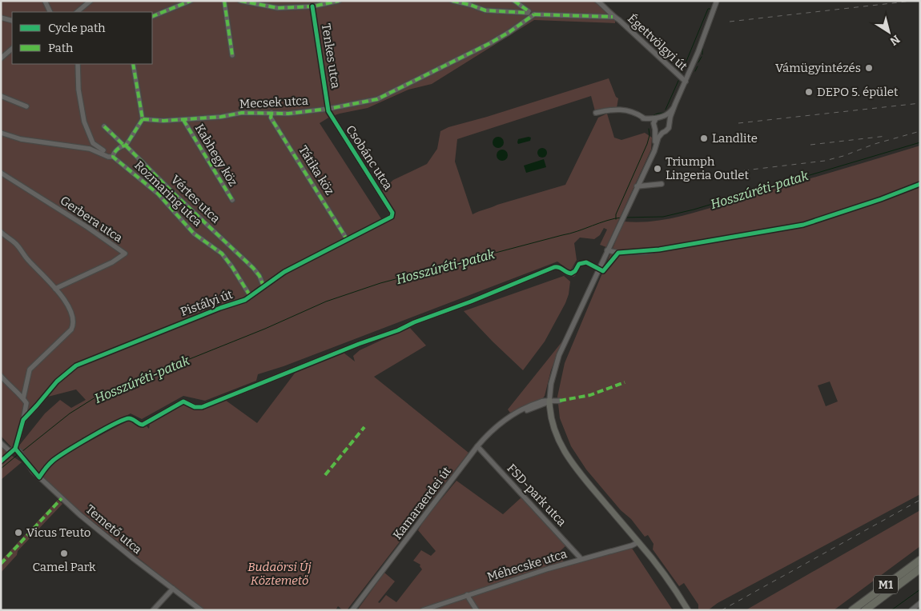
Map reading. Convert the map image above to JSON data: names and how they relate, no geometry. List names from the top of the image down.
{
  "streets": {
    "highway": ["M1"],
    "street": [
      "Égettvölgyi út",
      "Tenkes utca",
      "Mecsek utca",
      "Kabhegy köz",
      "Csobánc utca",
      "Tátika köz",
      "Rozmaring utca",
      "Vértes utca",
      "Gerbera utca",
      "Pistályi út",
      "FSD-park utca",
      "Kamaraerdei út",
      "Temető utca",
      "Méhecske utca"
    ]
  },
  "crossings": [
    ["Tenkes utca", "Mecsek utca"],
    ["Tenkes utca", "Csobánc utca"],
    ["Mecsek utca", "Kabhegy köz"],
    ["Mecsek utca", "Csobánc utca"],
    ["Mecsek utca", "Tátika köz"],
    ["Csobánc utca", "Pistályi út"],
    ["Tátika köz", "Pistályi út"],
    ["Rozmaring utca", "Pistályi út"],
    ["Vértes utca", "Pistályi út"],
    ["FSD-park utca", "Kamaraerdei út"]
  ],
  "water": ["Hosszúréti-patak"],
  "parks": ["Budaörsi Új Köztemető"],
  "places": [
    "Vámügyintézés",
    "DEPO 5. épület",
    "Landlite",
    "Triumph Lingeria Outlet",
    "Vicus Teuto",
    "Camel Park"
  ],
  "legend": ["Cycle path", "Path"],
  "north": "bottom right"
}
